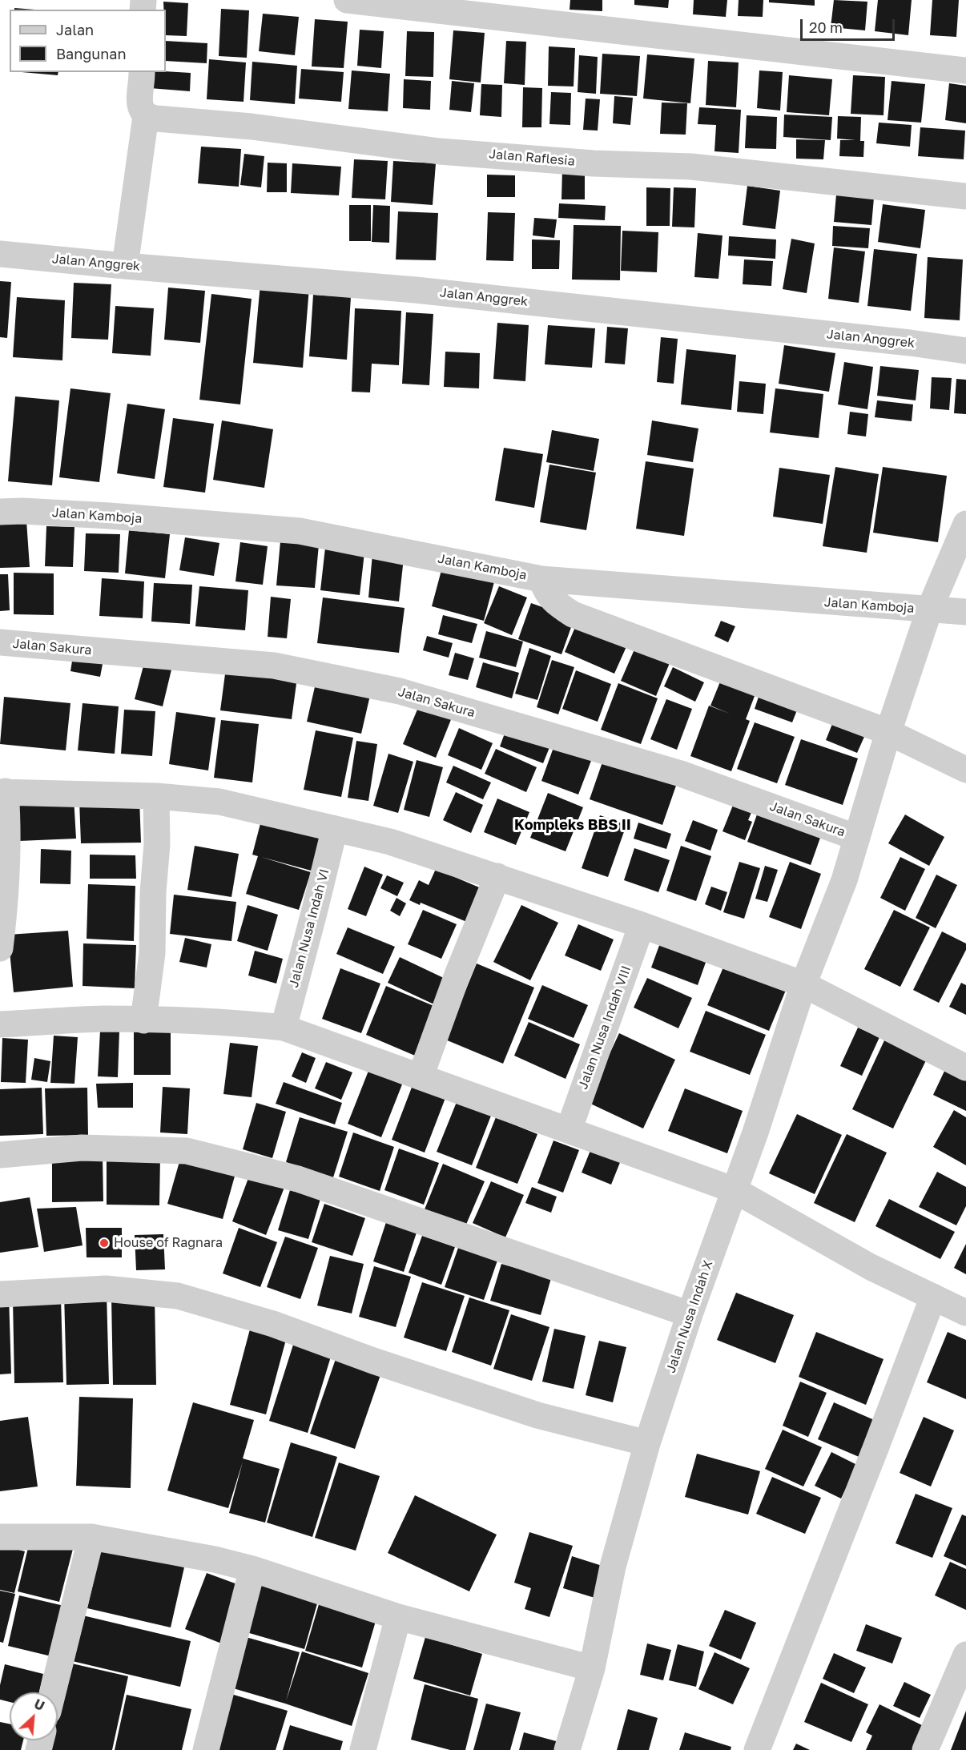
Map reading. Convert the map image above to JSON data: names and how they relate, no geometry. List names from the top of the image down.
{
  "streets": {
    "street": [
      "Jalan Raflesia",
      "Jalan Anggrek",
      "Jalan Kamboja",
      "Jalan Sakura",
      "Jalan Nusa Indah VI",
      "Jalan Nusa Indah VIII",
      "Jalan Nusa Indah X"
    ]
  },
  "crossings": [
    ["Jalan Kamboja", "Jalan Nusa Indah X"],
    ["Jalan Sakura", "Jalan Nusa Indah X"]
  ],
  "districts": ["Kompleks BBS II"],
  "places": ["House of Ragnara"],
  "legend": ["Jalan", "Bangunan"],
  "scale_bar": "20 m",
  "north": "top right"
}
